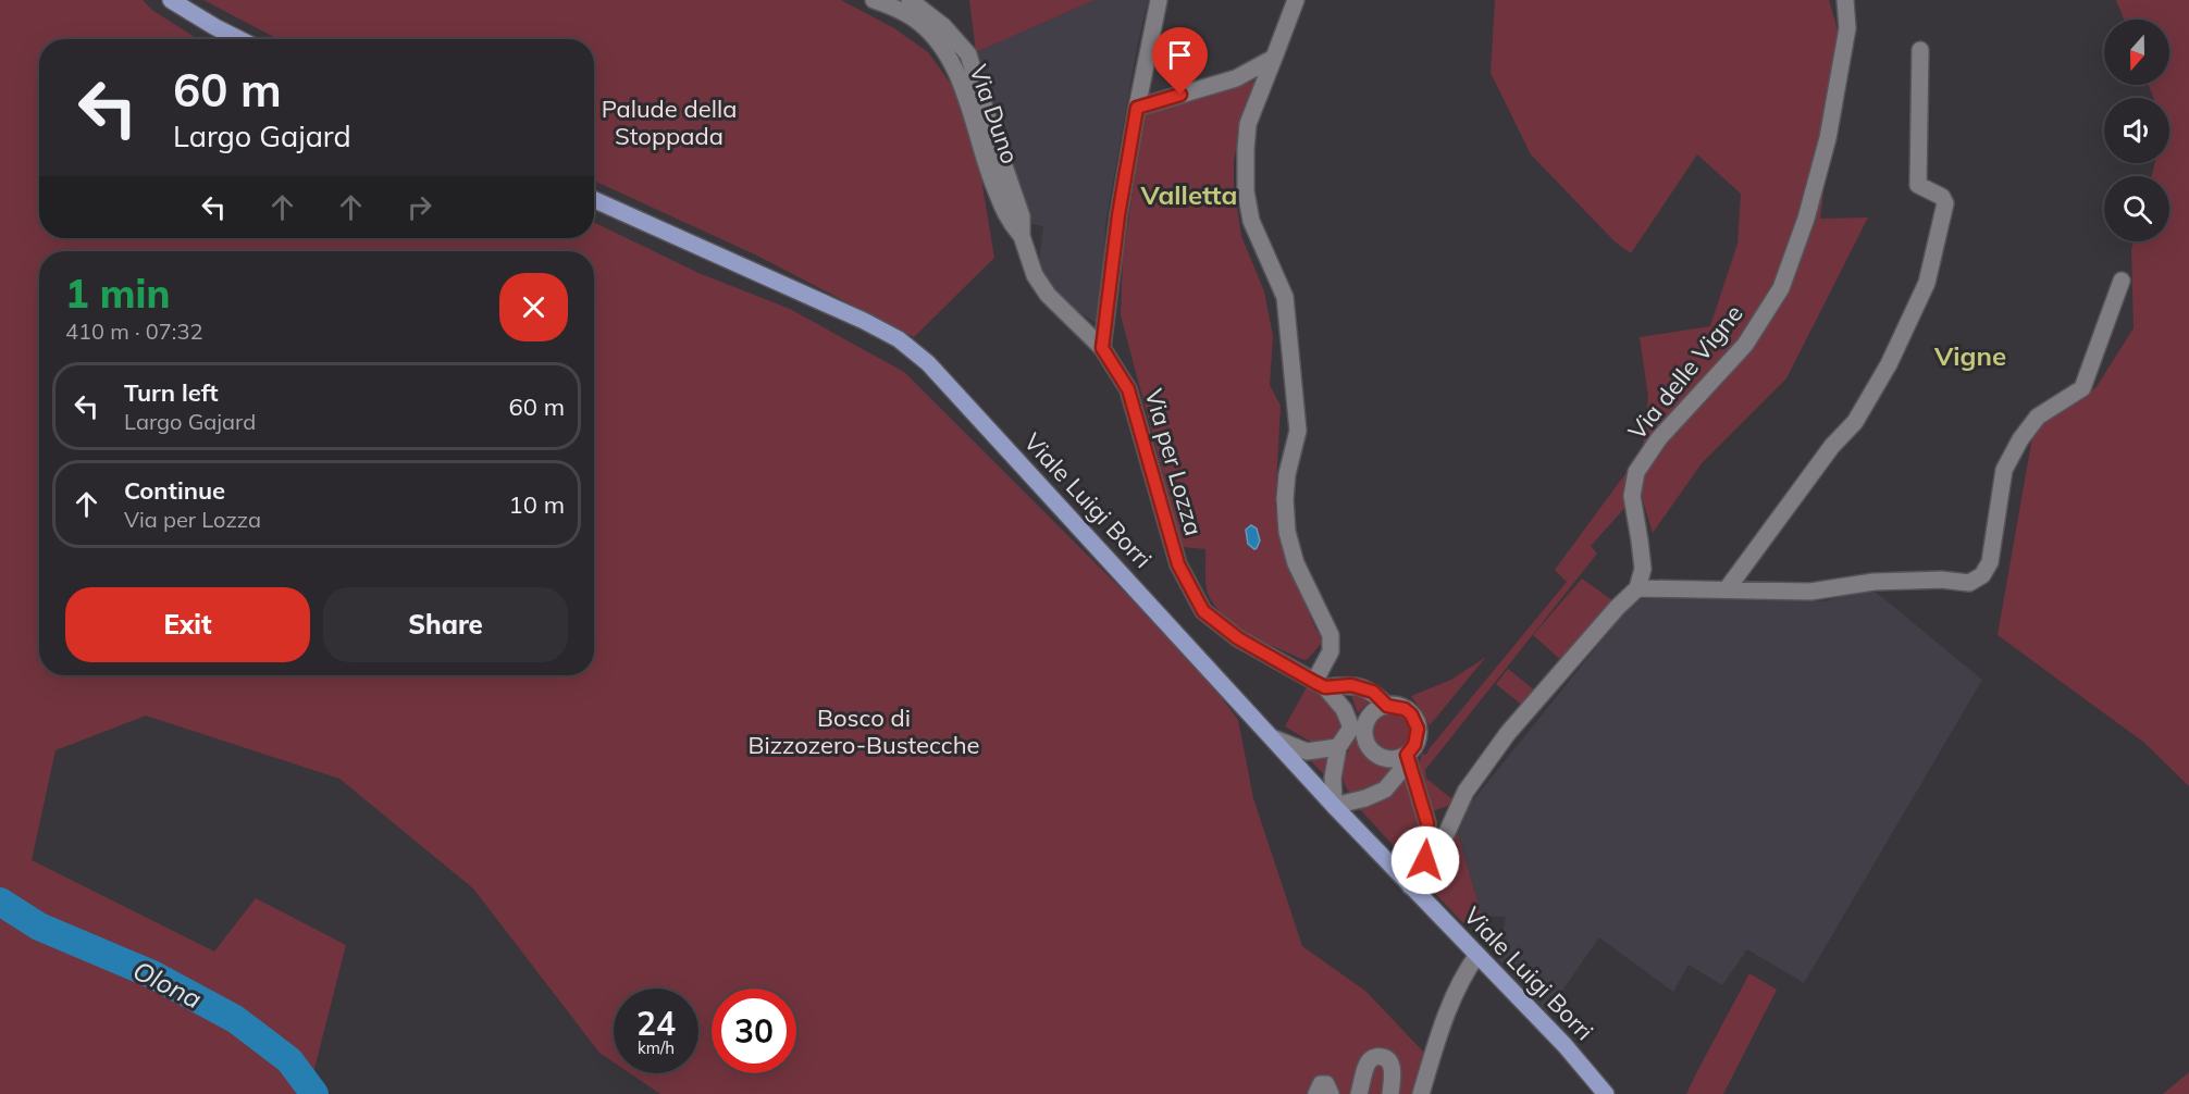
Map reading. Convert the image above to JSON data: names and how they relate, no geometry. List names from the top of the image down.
{
  "streets": {
    "main road": ["Viale Luigi Borri"],
    "street": ["Via Duno", "Via delle Vigne", "Via per Lozza"]
  },
  "crossings": [
    ["Via Duno", "Via per Lozza"]
  ],
  "districts": ["Valletta", "Vigne"],
  "water": ["Olona"],
  "parks": ["Palude della Stoppada", "Bosco di Bizzozero-Bustecche"],
  "north": "bottom",
  "page": {
    "turn": ["60 m", "Largo Gajard"],
    "heading": ["1 min", "410 m · 07:32"],
    "list": [
      {
        "name": "Turn left",
        "note": "Largo Gajard",
        "value": "60 m"
      },
      {
        "name": "Continue",
        "note": "Via per Lozza",
        "value": "10 m"
      }
    ],
    "buttons": ["Exit", "Share"],
    "speed": "24 km/h",
    "limit": "30"
  }
}
